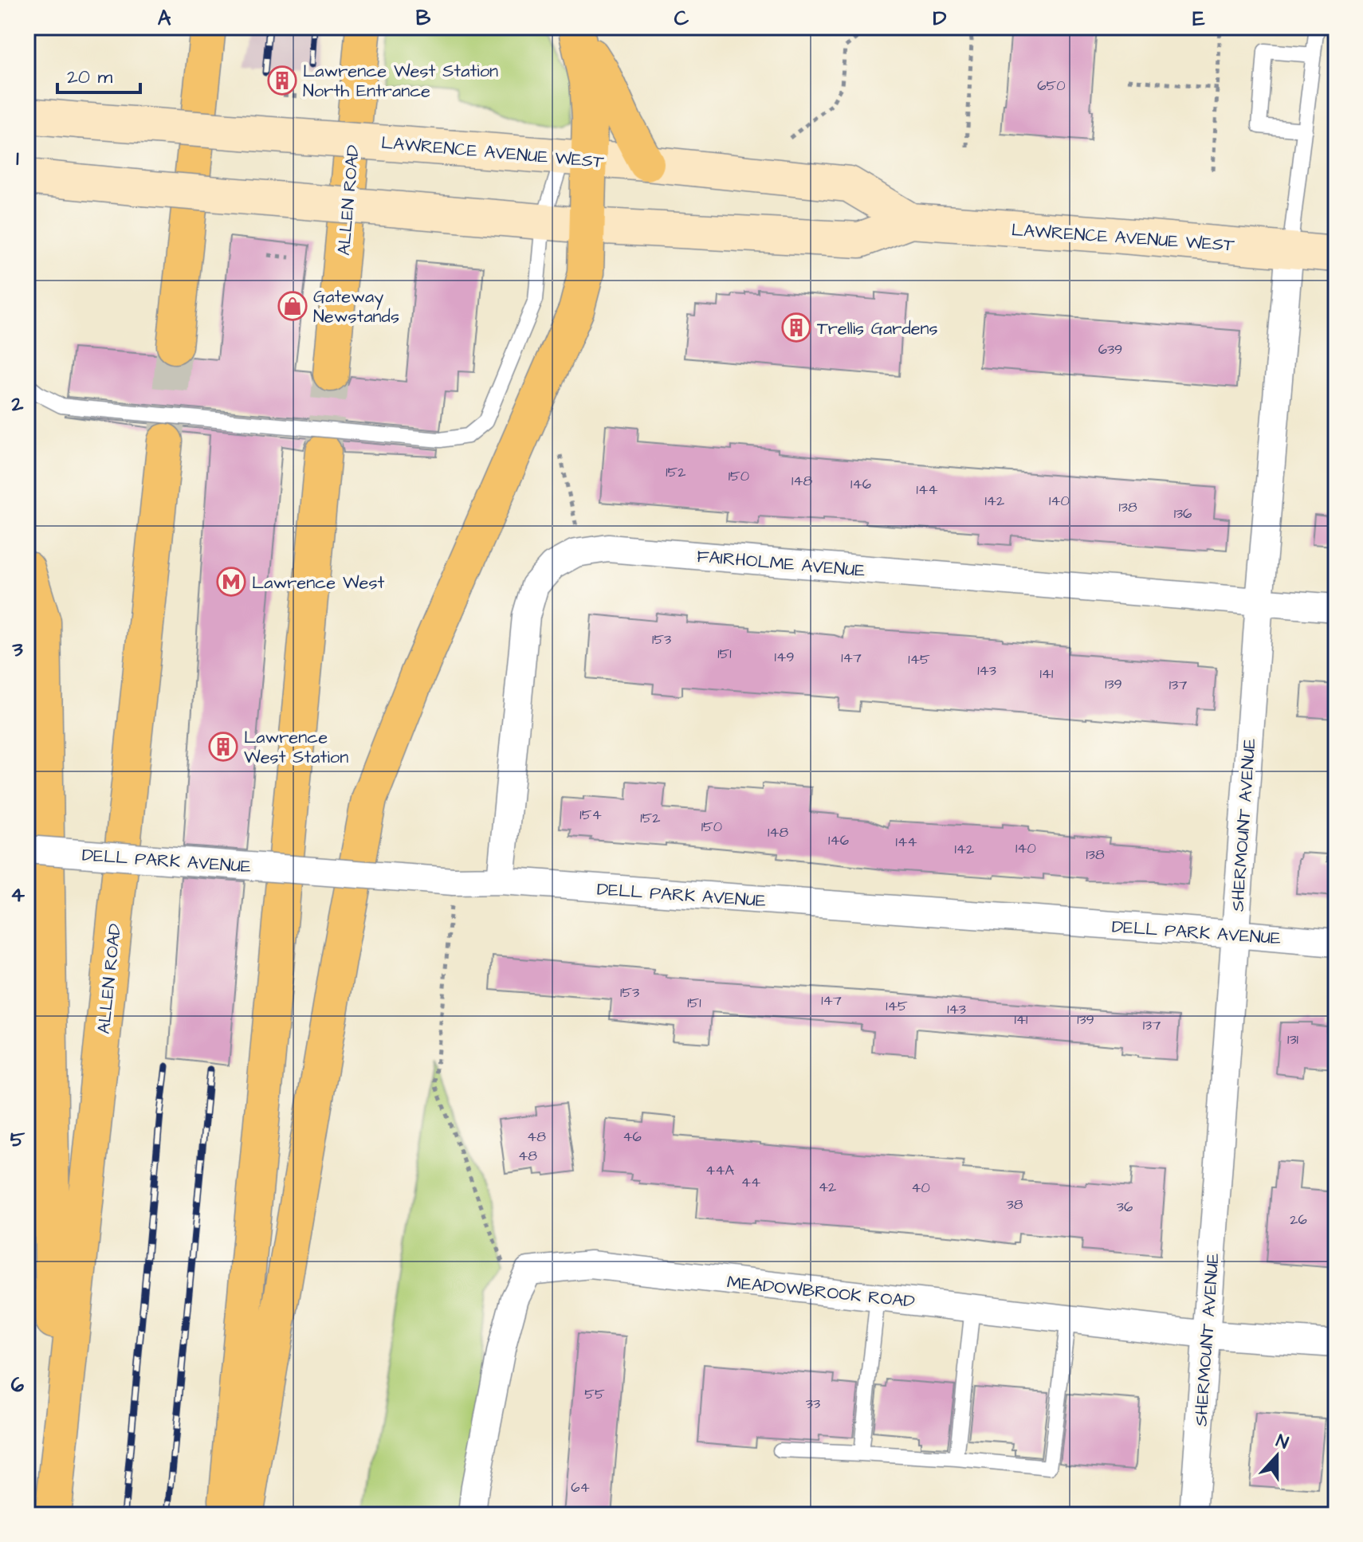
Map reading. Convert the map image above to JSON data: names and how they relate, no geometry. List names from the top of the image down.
{
  "streets": {
    "highway": ["ALLEN ROAD"],
    "main road": ["LAWRENCE AVENUE WEST"],
    "street": [
      "FAIRHOLME AVENUE",
      "SHERMOUNT AVENUE",
      "DELL PARK AVENUE",
      "MEADOWBROOK ROAD"
    ]
  },
  "crossings": [
    ["LAWRENCE AVENUE WEST", "SHERMOUNT AVENUE"],
    ["FAIRHOLME AVENUE", "SHERMOUNT AVENUE"],
    ["FAIRHOLME AVENUE", "DELL PARK AVENUE"],
    ["SHERMOUNT AVENUE", "DELL PARK AVENUE"],
    ["SHERMOUNT AVENUE", "MEADOWBROOK ROAD"]
  ],
  "places": {
    "building": ["Lawrence West Station North Entrance", "Trellis Gardens", "Lawrence West Station"],
    "shop": ["Gateway Newstands"],
    "metro station": ["Lawrence West"]
  },
  "house_numbers": [
    "650",
    "639",
    "152",
    "150",
    "148",
    "146",
    "144",
    "142",
    "140",
    "138",
    "136",
    "153",
    "151",
    "149",
    "147",
    "145",
    "143",
    "141",
    "139",
    "137",
    "154",
    "152",
    "150",
    "148",
    "146",
    "144",
    "140",
    "142",
    "138",
    "153",
    "147",
    "151",
    "145",
    "143",
    "141",
    "139",
    "137",
    "131",
    "48",
    "46",
    "48",
    "44A",
    "44",
    "42",
    "40",
    "38",
    "36",
    "26",
    "55",
    "33",
    "64"
  ],
  "scale_bar": "20 m",
  "north": "top",
  "grid": {
    "columns": [
      "A",
      "B",
      "C",
      "D",
      "E"
    ],
    "rows": [
      "1",
      "2",
      "3",
      "4",
      "5",
      "6"
    ]
  }
}
